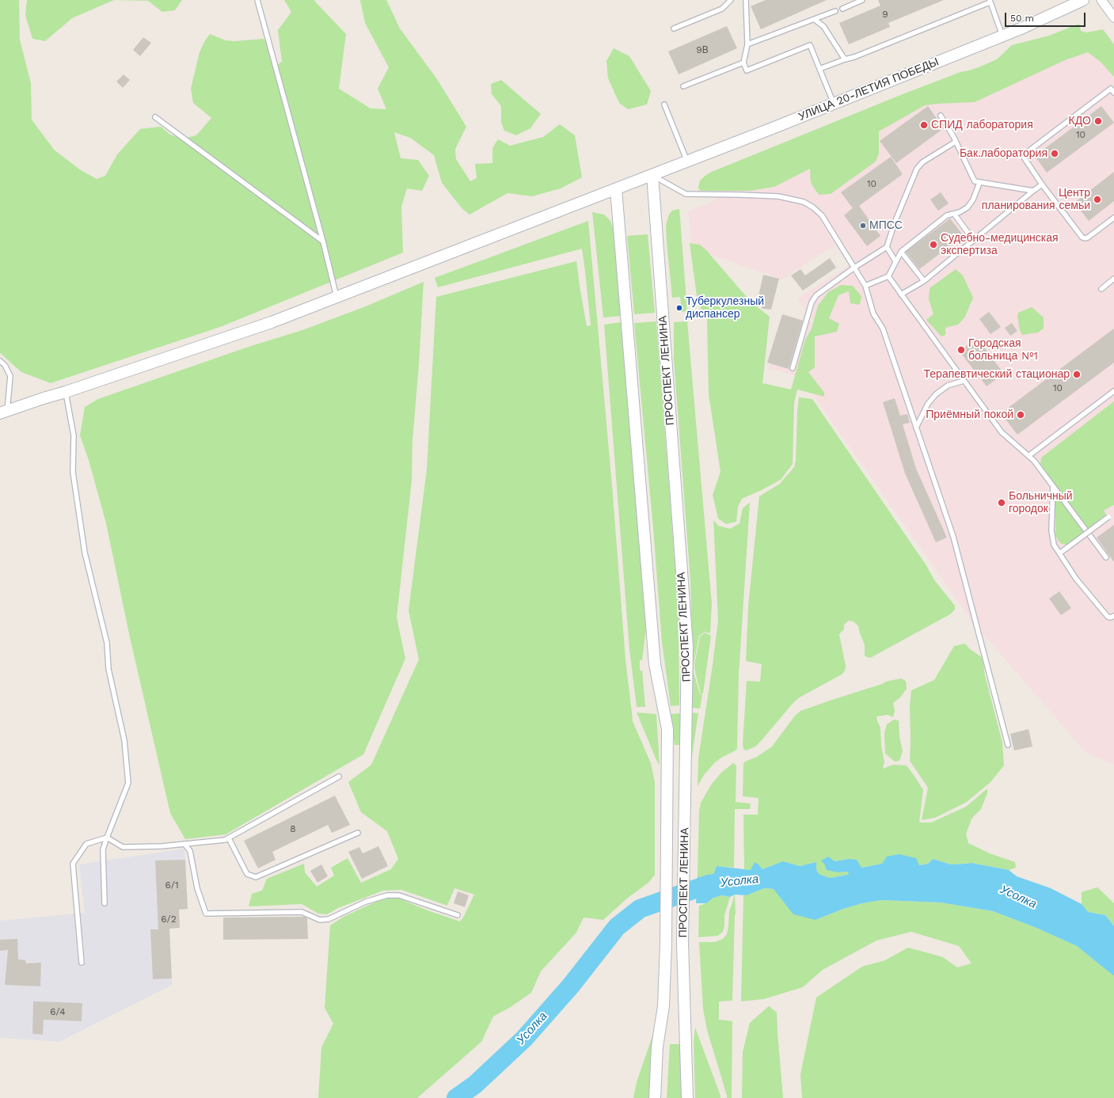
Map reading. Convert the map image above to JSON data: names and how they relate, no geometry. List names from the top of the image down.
{
  "streets": {
    "street": ["УЛИЦА 20-ЛЕТИЯ ПОБЕДЫ", "ПРОСПЕКТ ЛЕНИНА"]
  },
  "crossings": [
    ["УЛИЦА 20-ЛЕТИЯ ПОБЕДЫ", "ПРОСПЕКТ ЛЕНИНА"]
  ],
  "water": ["Усолка"],
  "places": [
    "КДО",
    "СПИД лаборатория",
    "Бак.лаборатория",
    "Центр планирования семьи",
    "МПСС",
    "Судебно-медицинская экспертиза",
    "Туберкулезный диспансер",
    "Городская больница №1",
    "Терапевтический стационар",
    "Приёмный покой",
    "Больничный городок"
  ],
  "house_numbers": [
    "9",
    "9В",
    "10",
    "10",
    "10",
    "8",
    "6/1",
    "6/2",
    "6/4"
  ],
  "scale_bar": "50 m"
}
